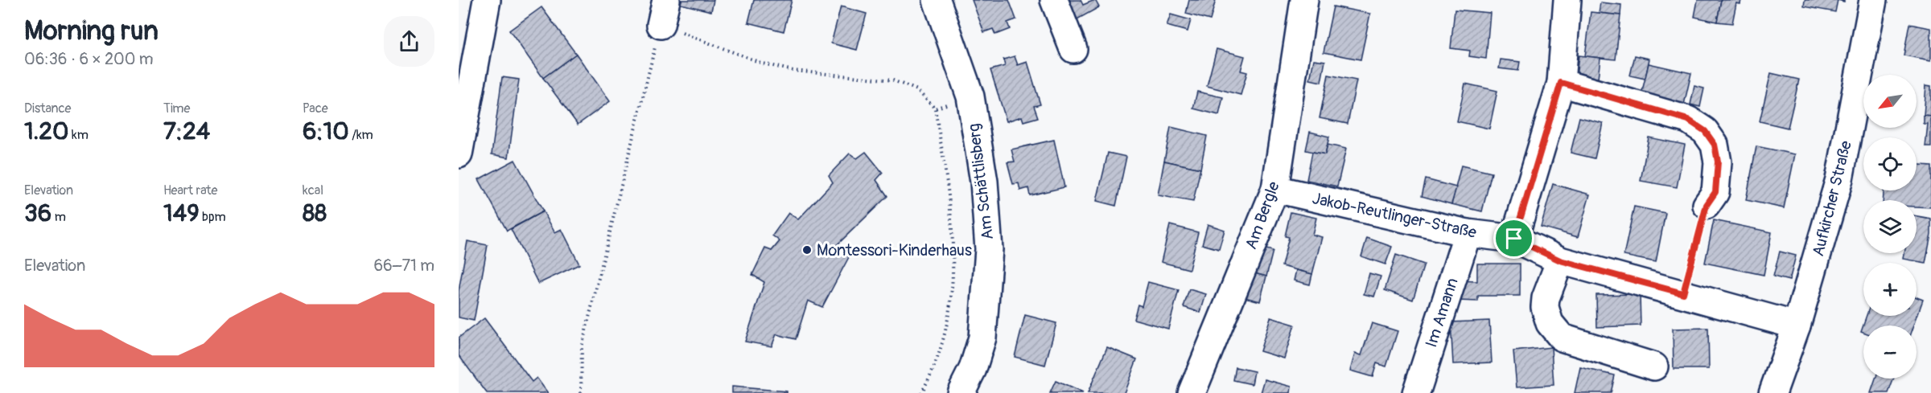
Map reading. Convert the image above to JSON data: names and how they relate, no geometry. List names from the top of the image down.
{
  "streets": {
    "street": [
      "Am Schättlisberg",
      "Aufkircher Straße",
      "Am Bergle",
      "Jakob-Reutlinger-Straße",
      "Im Amann"
    ]
  },
  "crossings": [
    ["Aufkircher Straße", "Jakob-Reutlinger-Straße"],
    ["Am Bergle", "Jakob-Reutlinger-Straße"],
    ["Jakob-Reutlinger-Straße", "Im Amann"]
  ],
  "places": ["Montessori-Kinderhaus"],
  "north": "bottom left",
  "page": {
    "heading": ["Morning run", "06:36 · 6 × 200 m"],
    "map_buttons": ["+", "−"],
    "stats": [
      ["Distance", "1.20 km"],
      ["Time", "7:24"],
      ["Pace", "6:10 /km"],
      ["Elevation", "36 m"],
      ["Heart rate", "149 bpm"],
      ["kcal", "88"]
    ],
    "chart": ["Elevation", "66–71 m"]
  }
}
